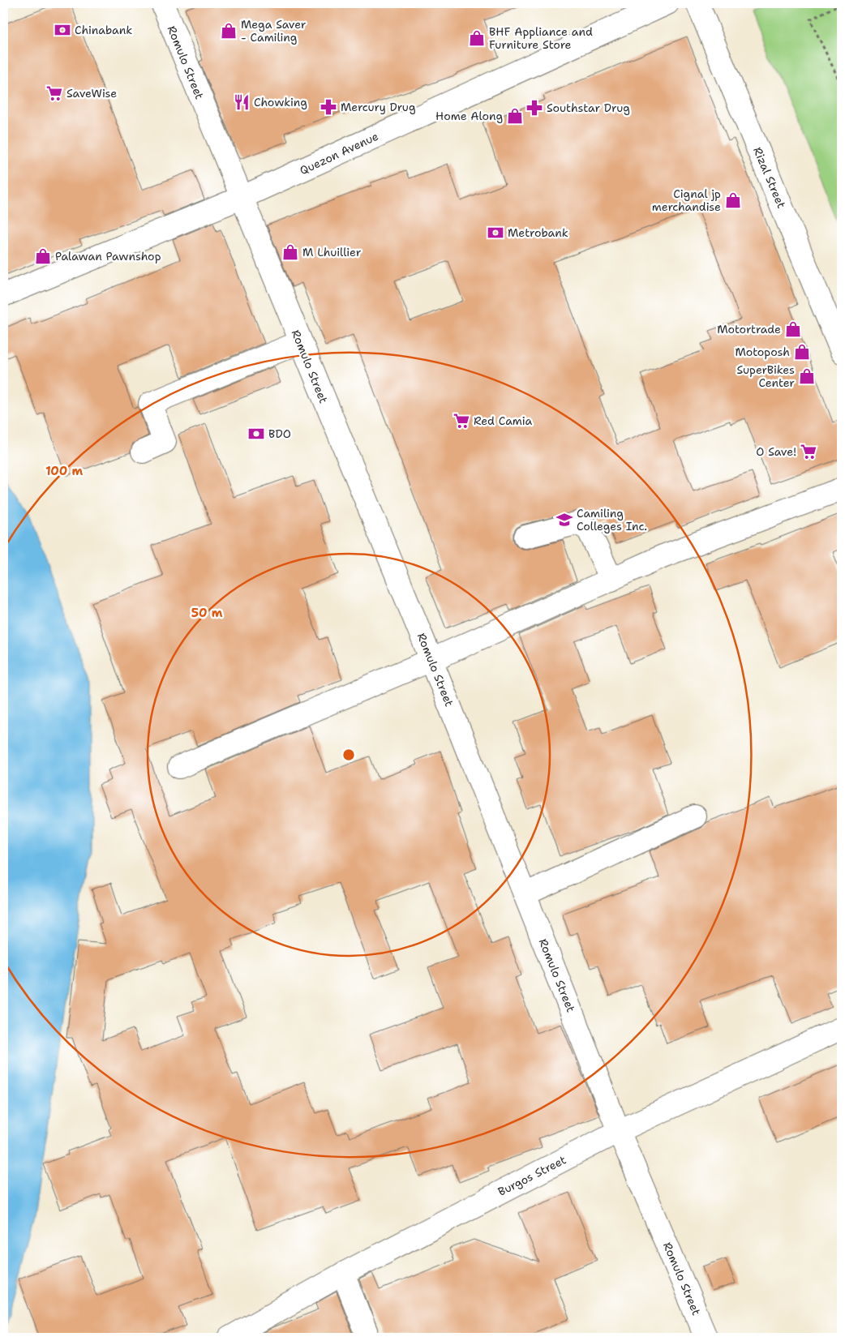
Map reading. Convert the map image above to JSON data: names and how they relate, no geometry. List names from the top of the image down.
{
  "streets": {
    "main road": [
      "Romulo Street",
      "Quezon Avenue",
      "Rizal Street",
      "Burgos Street"
    ]
  },
  "crossings": [
    ["Romulo Street", "Quezon Avenue"],
    ["Romulo Street", "Burgos Street"]
  ],
  "places": {
    "bank": ["Chinabank", "Metrobank", "BDO"],
    "shop": [
      "Mega Saver - Camiling",
      "BHF Appliance and Furniture Store",
      "Home Along",
      "Cignal jp merchandise",
      "M Lhuillier",
      "Palawan Pawnshop",
      "Motortrade",
      "Motoposh",
      "SuperBikes Center"
    ],
    "supermarket": ["SaveWise", "Red Camia", "O Save!"],
    "restaurant": ["Chowking"],
    "pharmacy": ["Mercury Drug", "Southstar Drug"],
    "school or university": ["Camiling Colleges Inc."]
  },
  "rings": ["100 m", "50 m"]
}
